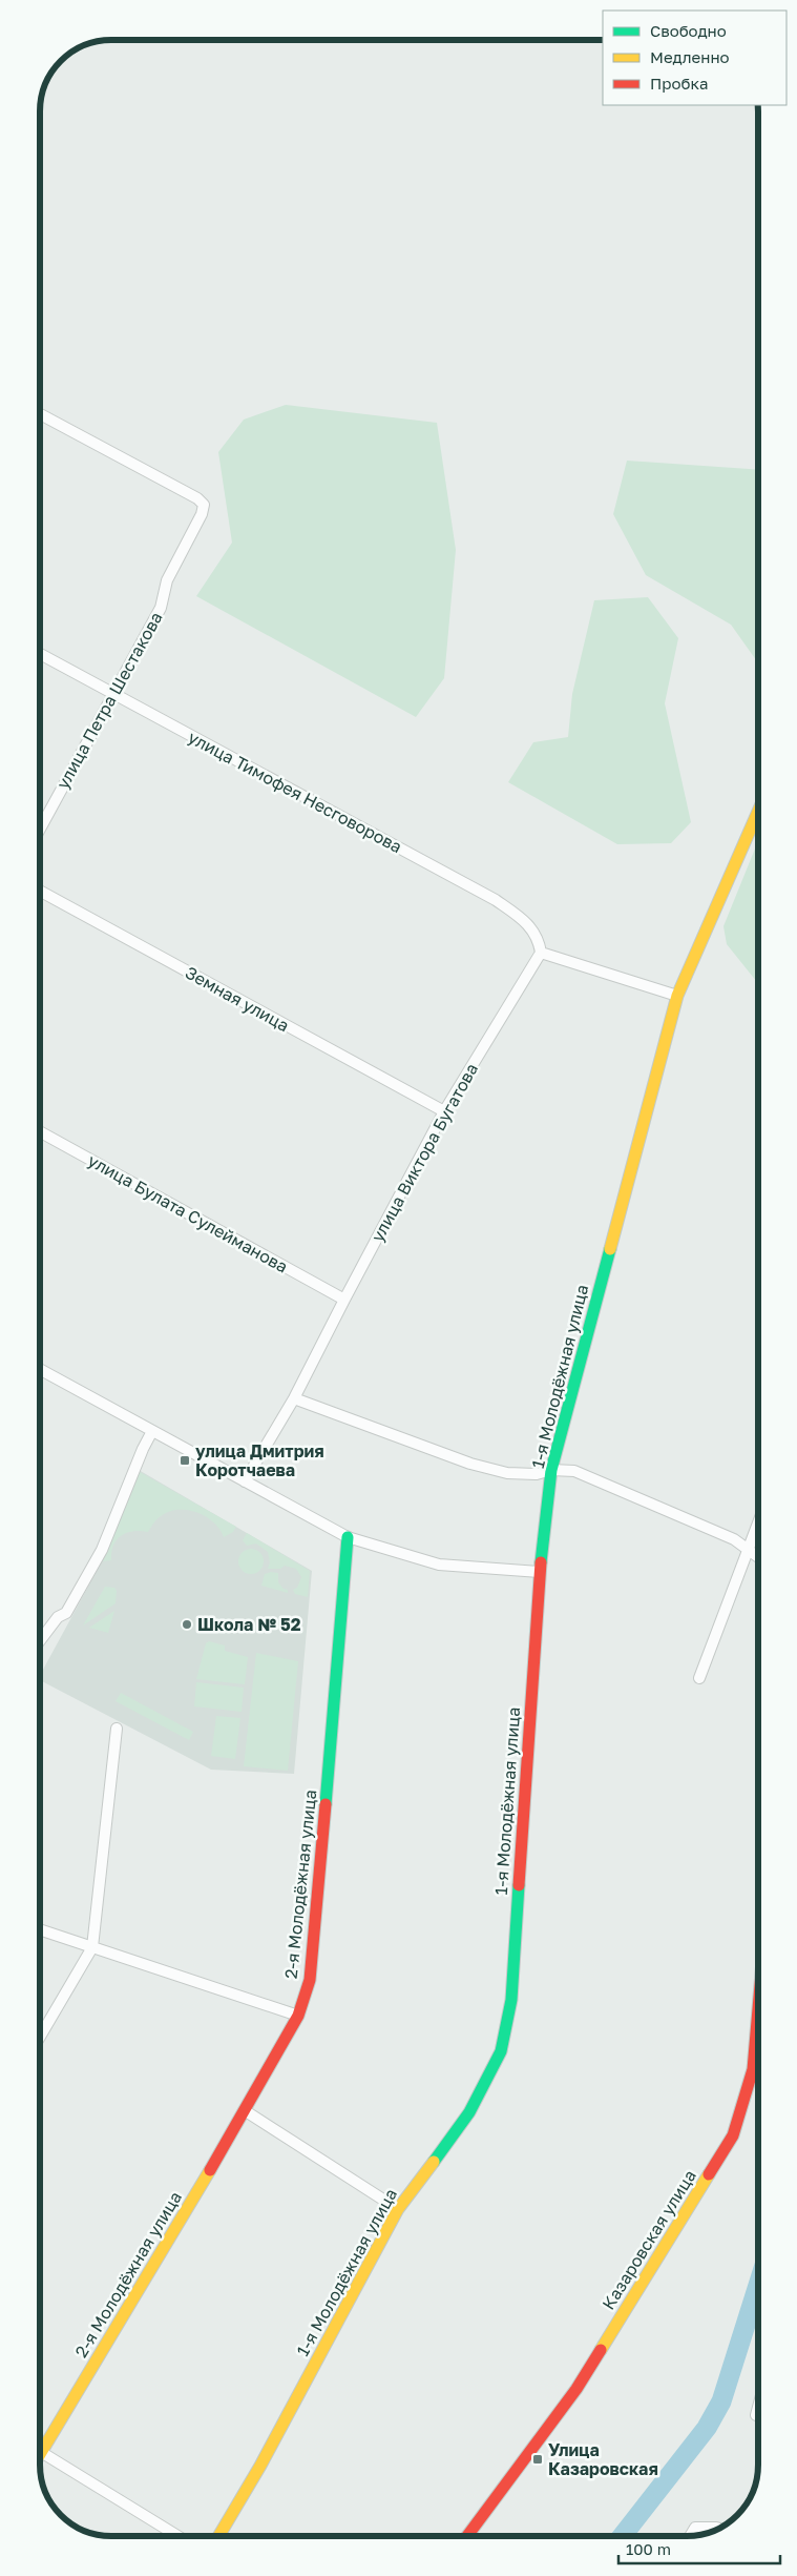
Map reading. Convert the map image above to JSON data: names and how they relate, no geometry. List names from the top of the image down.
{
  "streets": {
    "street": [
      "улица Петра Шестакова",
      "улица Тимофея Несговорова",
      "Земная улица",
      "улица Виктора Бугатова",
      "улица Булата Сулейманова",
      "1-я Молодёжная улица",
      "2-я Молодёжная улица",
      "Казаровская улица"
    ]
  },
  "crossings": [
    ["улица Петра Шестакова", "улица Тимофея Несговорова"],
    ["улица Тимофея Несговорова", "улица Виктора Бугатова"],
    ["Земная улица", "улица Виктора Бугатова"],
    ["улица Виктора Бугатова", "улица Булата Сулейманова"]
  ],
  "places": {
    "transit": ["улица Дмитрия Коротчаева", "Улица Казаровская"],
    "other": ["Школа № 52"]
  },
  "legend": ["Свободно", "Медленно", "Пробка"],
  "scale_bar": "100 m"
}
